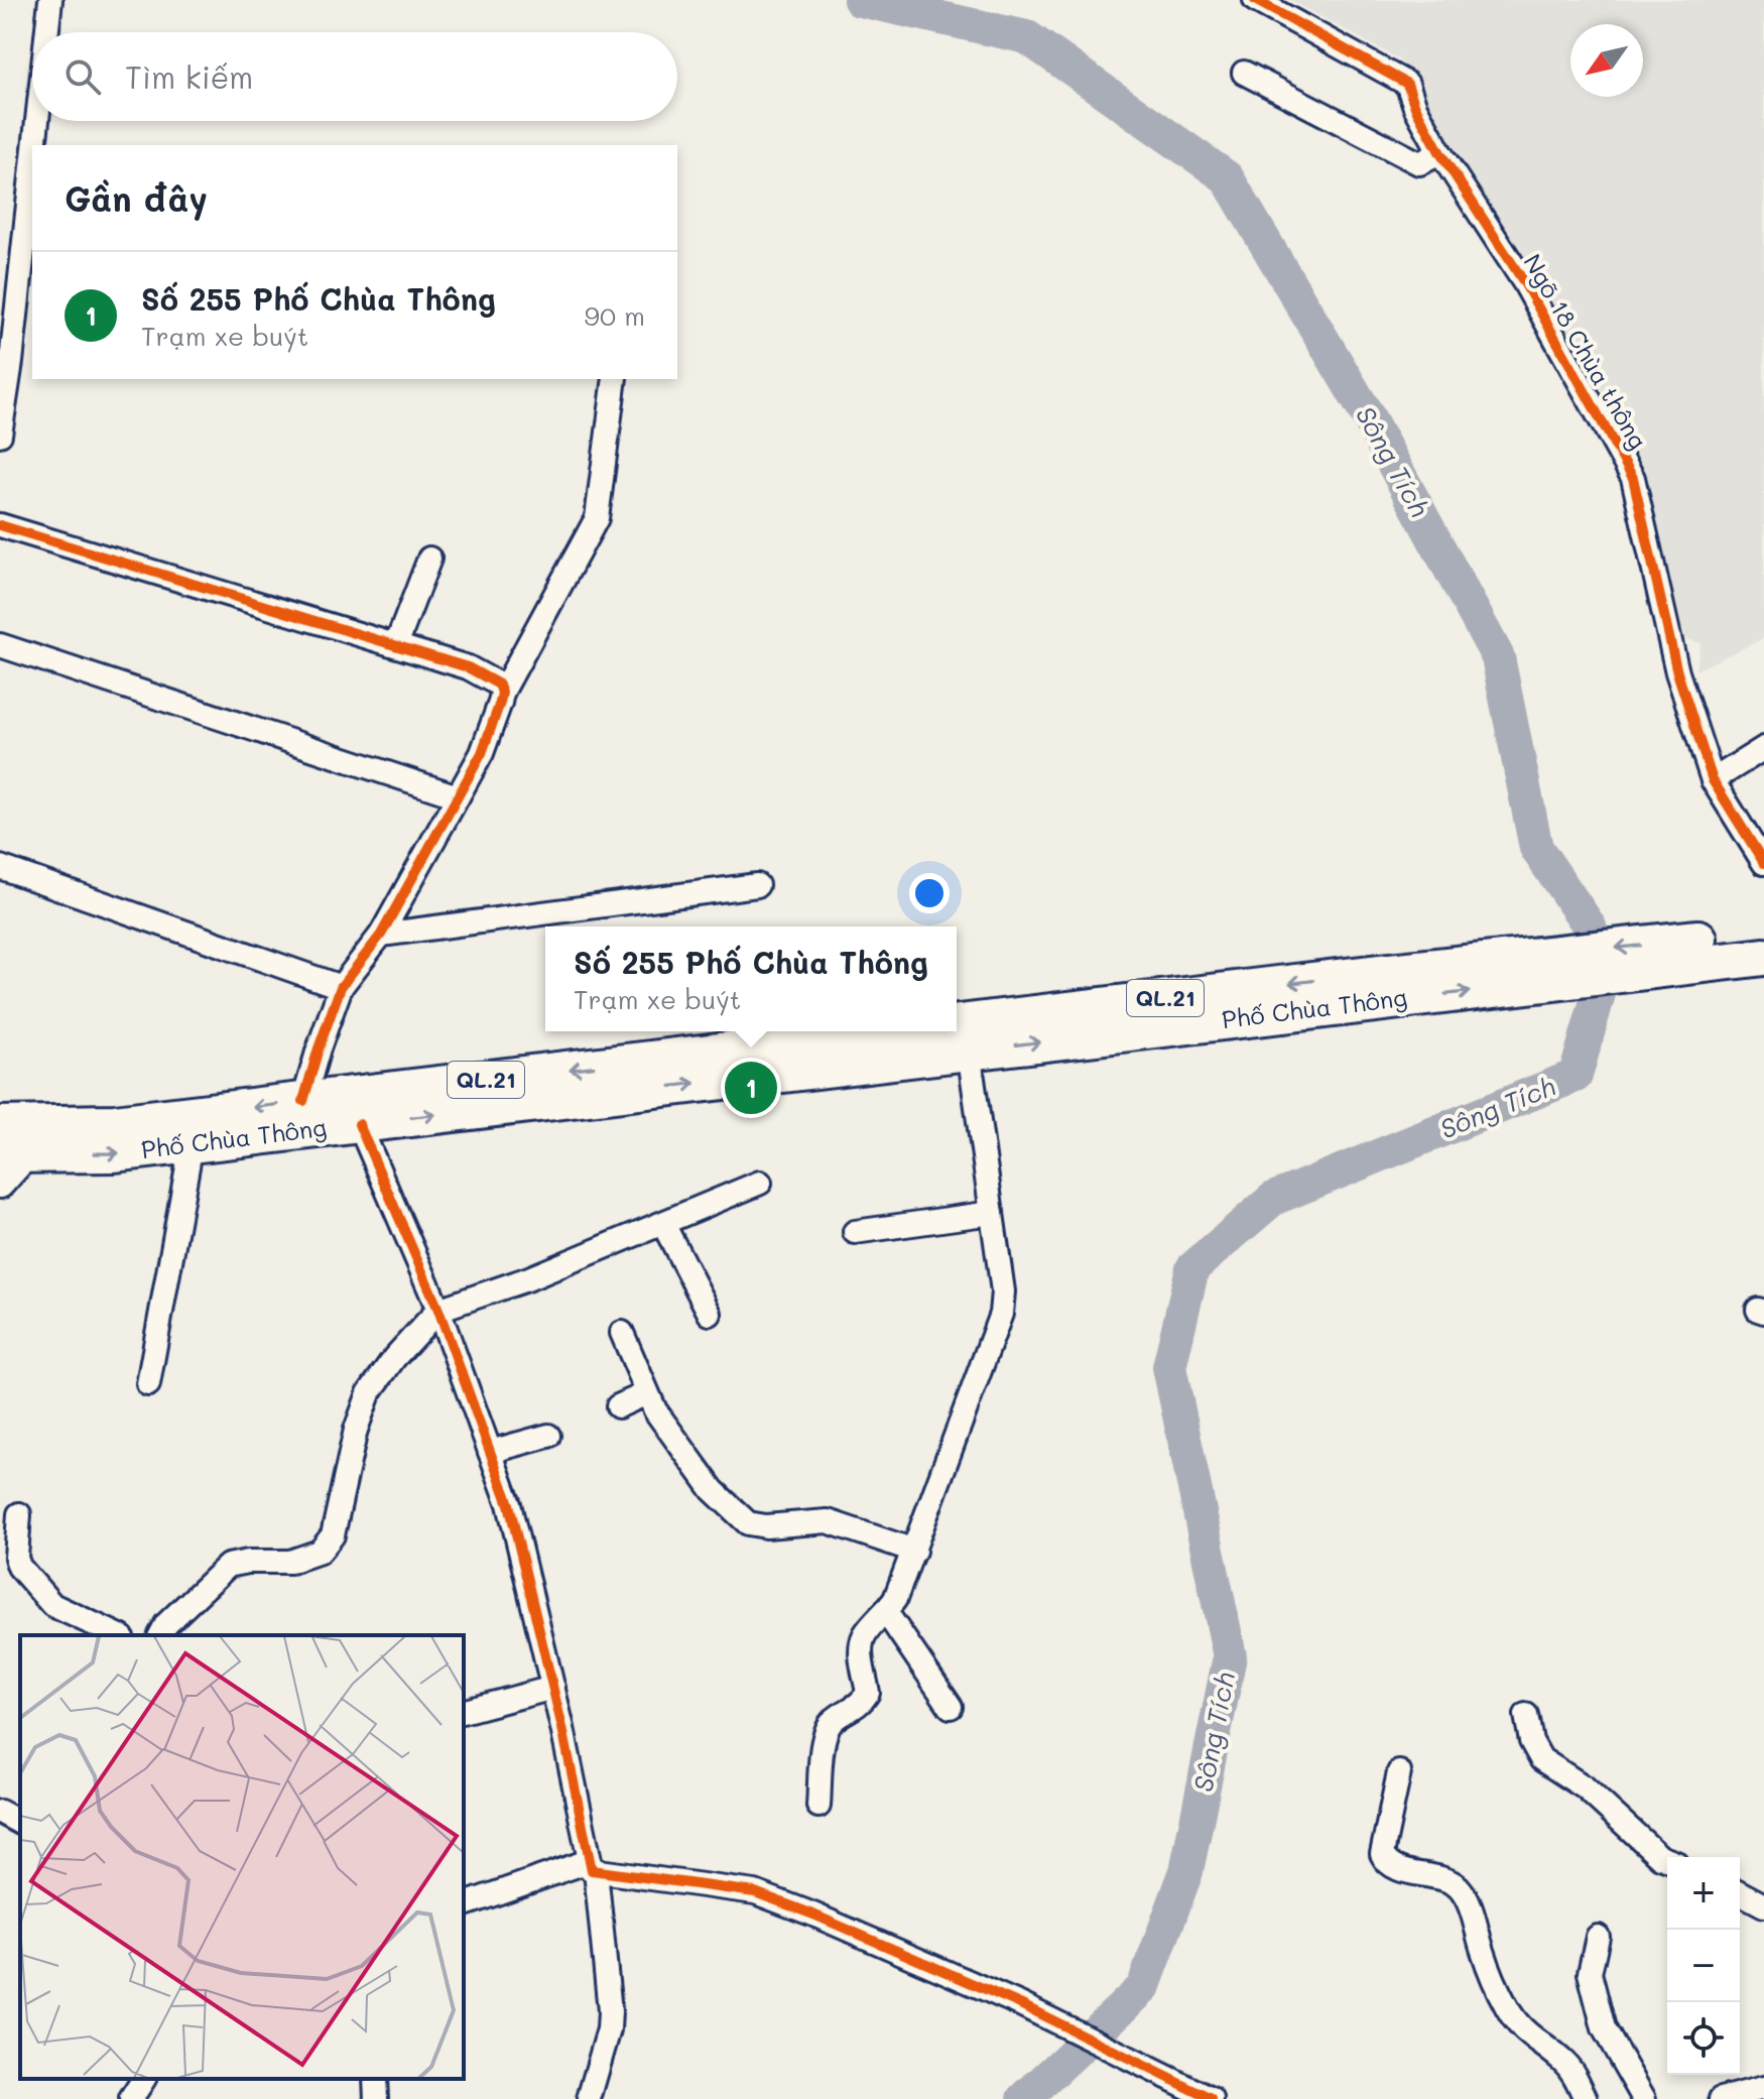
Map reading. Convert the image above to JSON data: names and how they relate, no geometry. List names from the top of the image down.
{
  "streets": {
    "highway": ["QL.21", "Phố Chùa Thông"],
    "street": ["Ngõ 18 Chùa thông"]
  },
  "water": ["Sông Tích"],
  "north": "bottom left",
  "page": {
    "search": "Tìm kiếm",
    "heading": "Gần đây",
    "list": [
      {
        "mark": "1",
        "name": "Số 255 Phố Chùa Thông",
        "note": "Trạm xe buýt",
        "value": "90 m"
      }
    ],
    "popup": ["Số 255 Phố Chùa Thông", "Trạm xe buýt"],
    "pins": "1",
    "map_buttons": ["+", "−"]
  }
}
